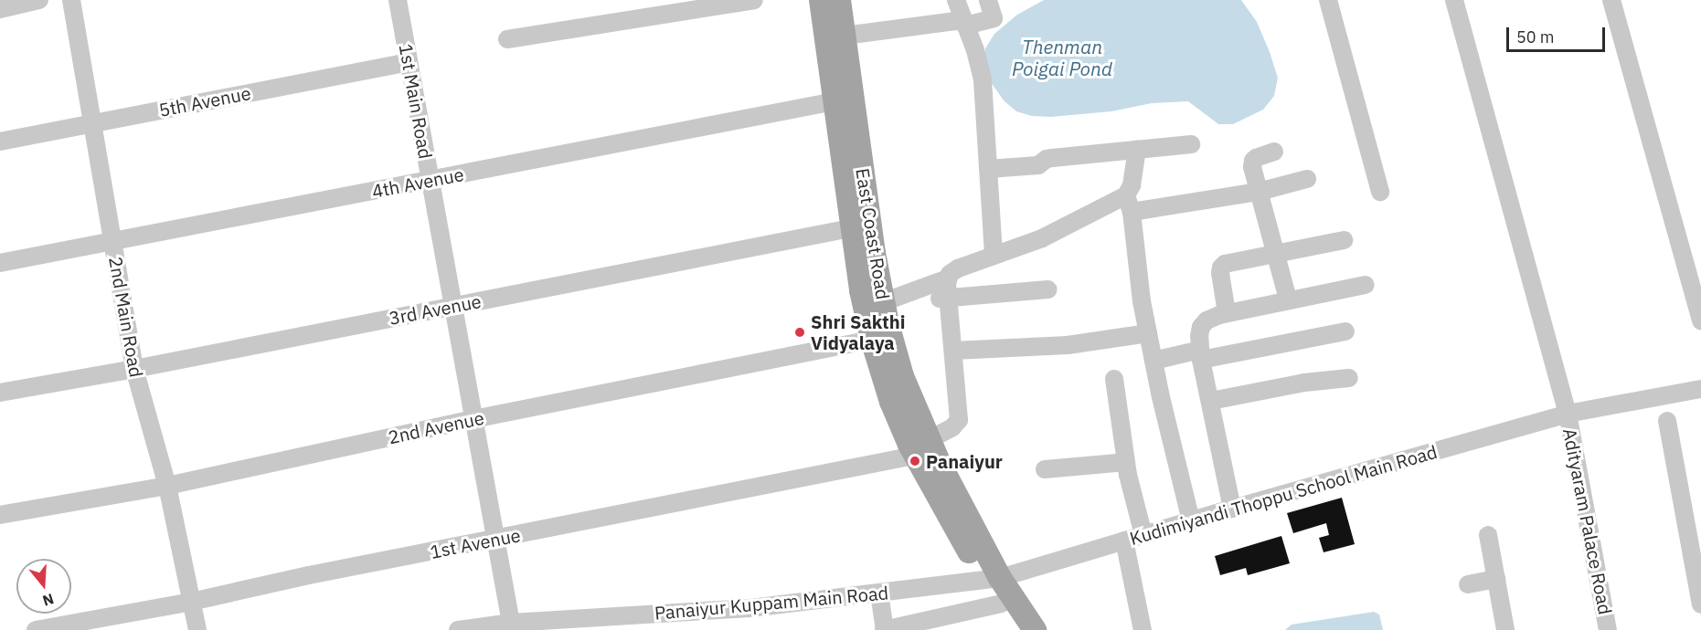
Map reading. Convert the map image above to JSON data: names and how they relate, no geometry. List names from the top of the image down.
{
  "streets": {
    "main road": ["East Coast Road"],
    "street": [
      "5th Avenue",
      "1st Main Road",
      "4th Avenue",
      "3rd Avenue",
      "2nd Main Road",
      "2nd Avenue",
      "Kudimiyandi Thoppu School Main Road",
      "Adityaram Palace Road",
      "1st Avenue",
      "Panaiyur Kuppam Main Road"
    ]
  },
  "crossings": [
    ["5th Avenue", "1st Main Road"],
    ["5th Avenue", "2nd Main Road"],
    ["1st Main Road", "4th Avenue"],
    ["1st Main Road", "3rd Avenue"],
    ["1st Main Road", "2nd Avenue"],
    ["1st Main Road", "1st Avenue"],
    ["1st Main Road", "Panaiyur Kuppam Main Road"],
    ["4th Avenue", "East Coast Road"],
    ["4th Avenue", "2nd Main Road"],
    ["East Coast Road", "3rd Avenue"],
    ["East Coast Road", "2nd Avenue"],
    ["East Coast Road", "Kudimiyandi Thoppu School Main Road"],
    ["East Coast Road", "1st Avenue"],
    ["East Coast Road", "Panaiyur Kuppam Main Road"],
    ["3rd Avenue", "2nd Main Road"],
    ["2nd Main Road", "2nd Avenue"],
    ["2nd Main Road", "1st Avenue"],
    ["Kudimiyandi Thoppu School Main Road", "Adityaram Palace Road"],
    ["Kudimiyandi Thoppu School Main Road", "Panaiyur Kuppam Main Road"]
  ],
  "water": ["Thenman Poigai Pond"],
  "places": ["Shri Sakthi Vidyalaya", "Panaiyur"],
  "scale_bar": "50 m",
  "north": "bottom"
}
